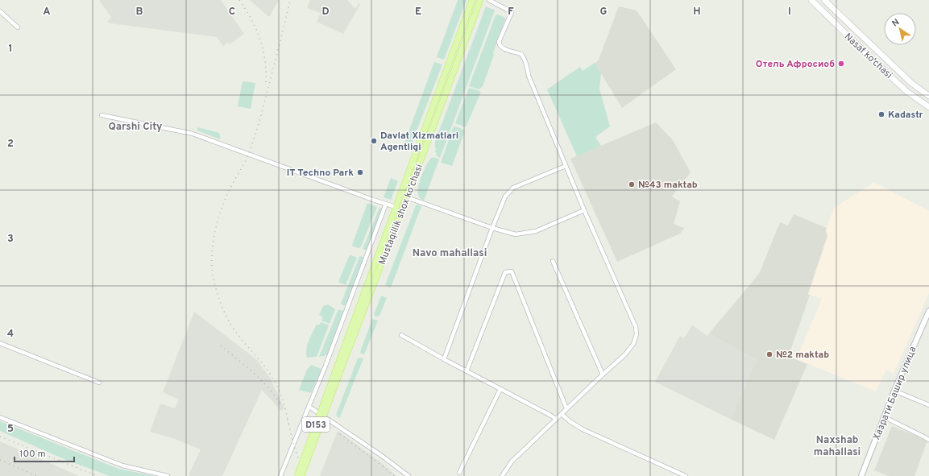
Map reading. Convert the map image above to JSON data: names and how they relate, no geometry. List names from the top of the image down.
{
  "streets": {
    "main road": ["Nasaf ko‘chasi", "Mustaqillik shox ko'chasi", "D153"],
    "street": ["Хазрати Башир улица"]
  },
  "crossings": [
    ["Mustaqillik shox ko'chasi", "D153"]
  ],
  "districts": ["Qarshi City", "Navo mahallasi", "Naxshab mahallasi"],
  "places": [
    "Отель Афросиоб",
    "Kadastr",
    "Davlat Xizmatlari Agentligi",
    "IT Techno Park",
    "№43 maktab",
    "№2 maktab"
  ],
  "scale_bar": "100 m",
  "north": "top left",
  "grid": {
    "columns": [
      "A",
      "B",
      "C",
      "D",
      "E",
      "F",
      "G",
      "H",
      "I"
    ],
    "rows": [
      "1",
      "2",
      "3",
      "4",
      "5"
    ]
  }
}
